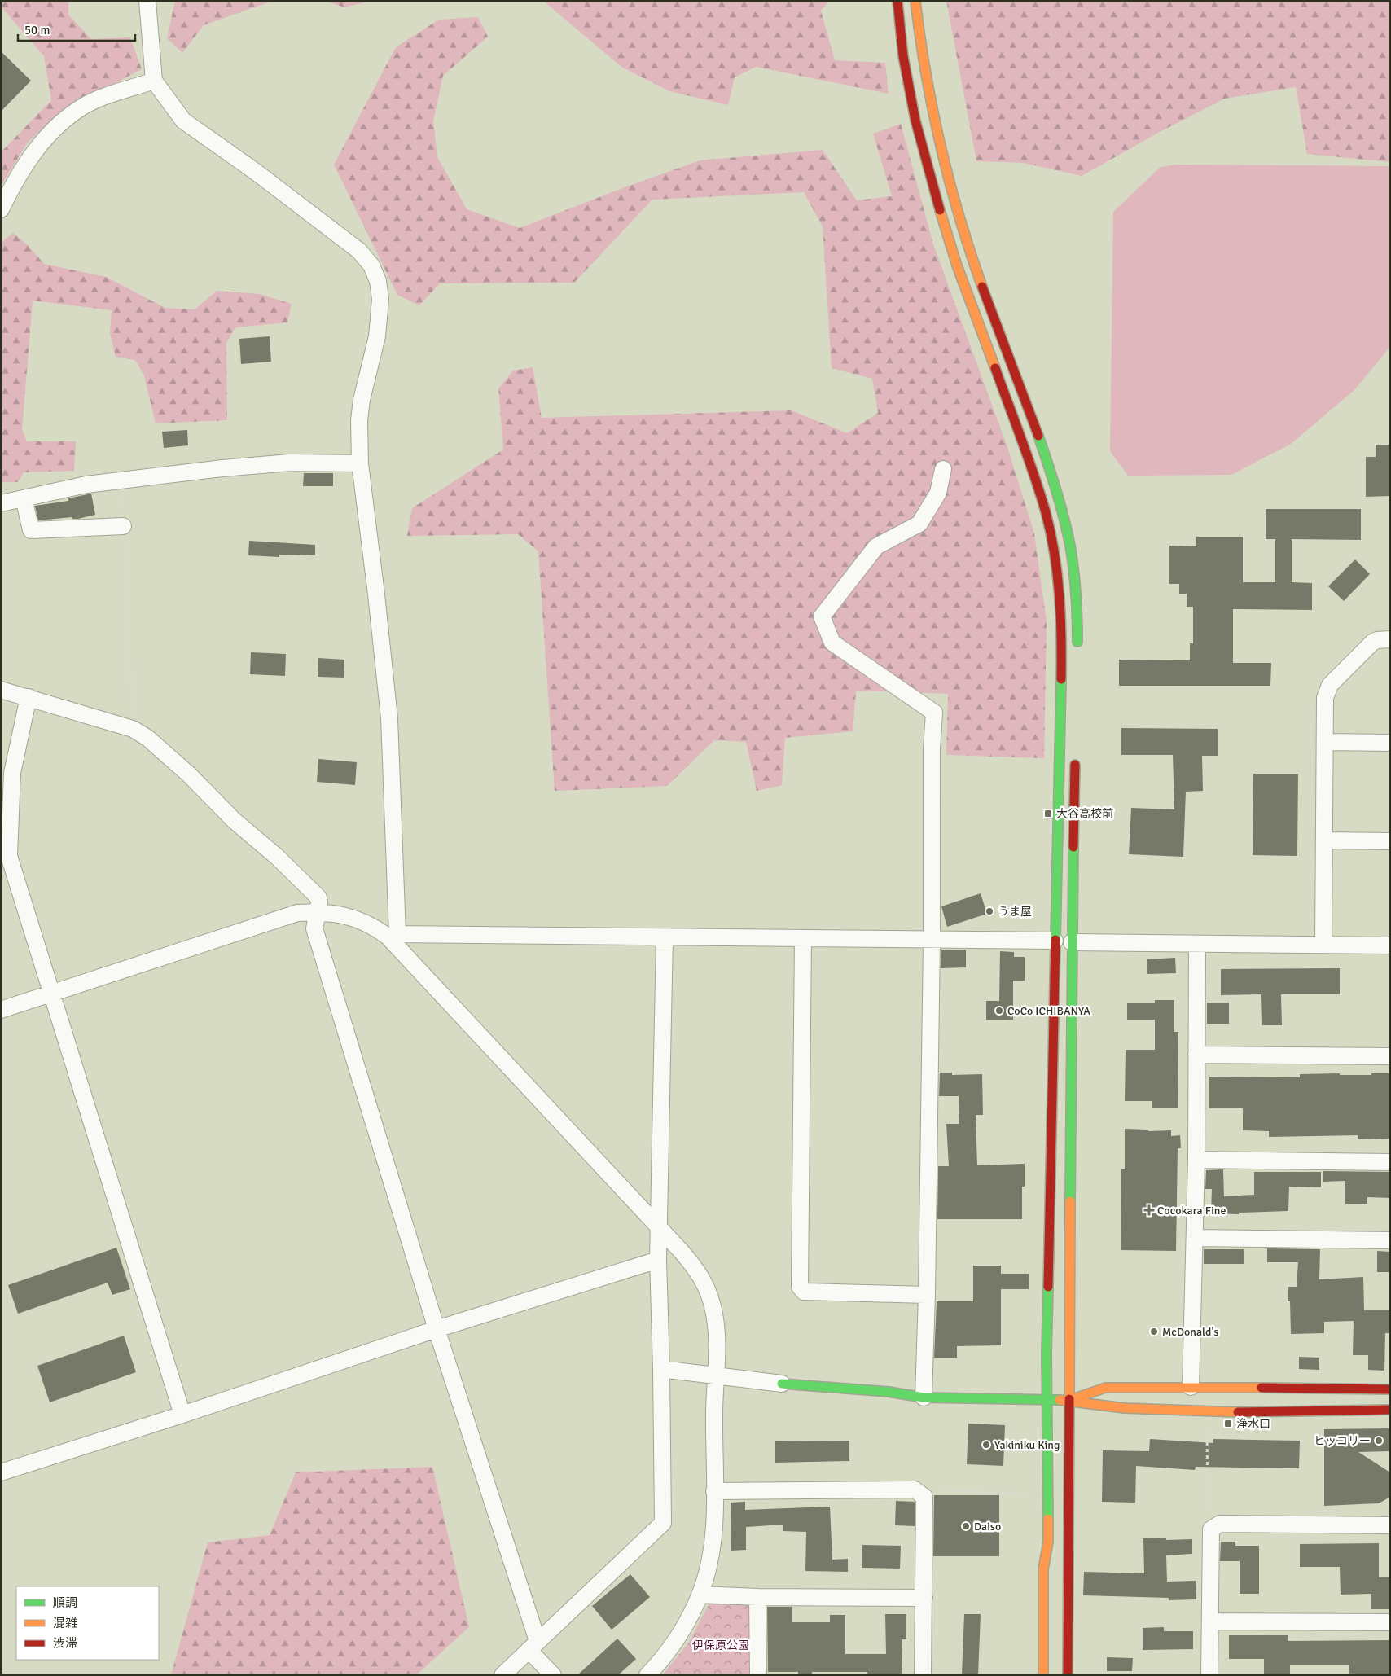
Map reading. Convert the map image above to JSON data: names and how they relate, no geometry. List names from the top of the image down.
{
  "parks": ["伊保原公園"],
  "places": {
    "transit": ["大谷高校前", "浄水口"],
    "other": [
      "うま屋",
      "CoCo ICHIBANYA",
      "McDonald's",
      "ヒッコリー",
      "Yakiniku King",
      "Daiso"
    ],
    "health": ["Cocokara Fine"]
  },
  "legend": ["順調", "混雑", "渋滞"],
  "scale_bar": "50 m"
}
